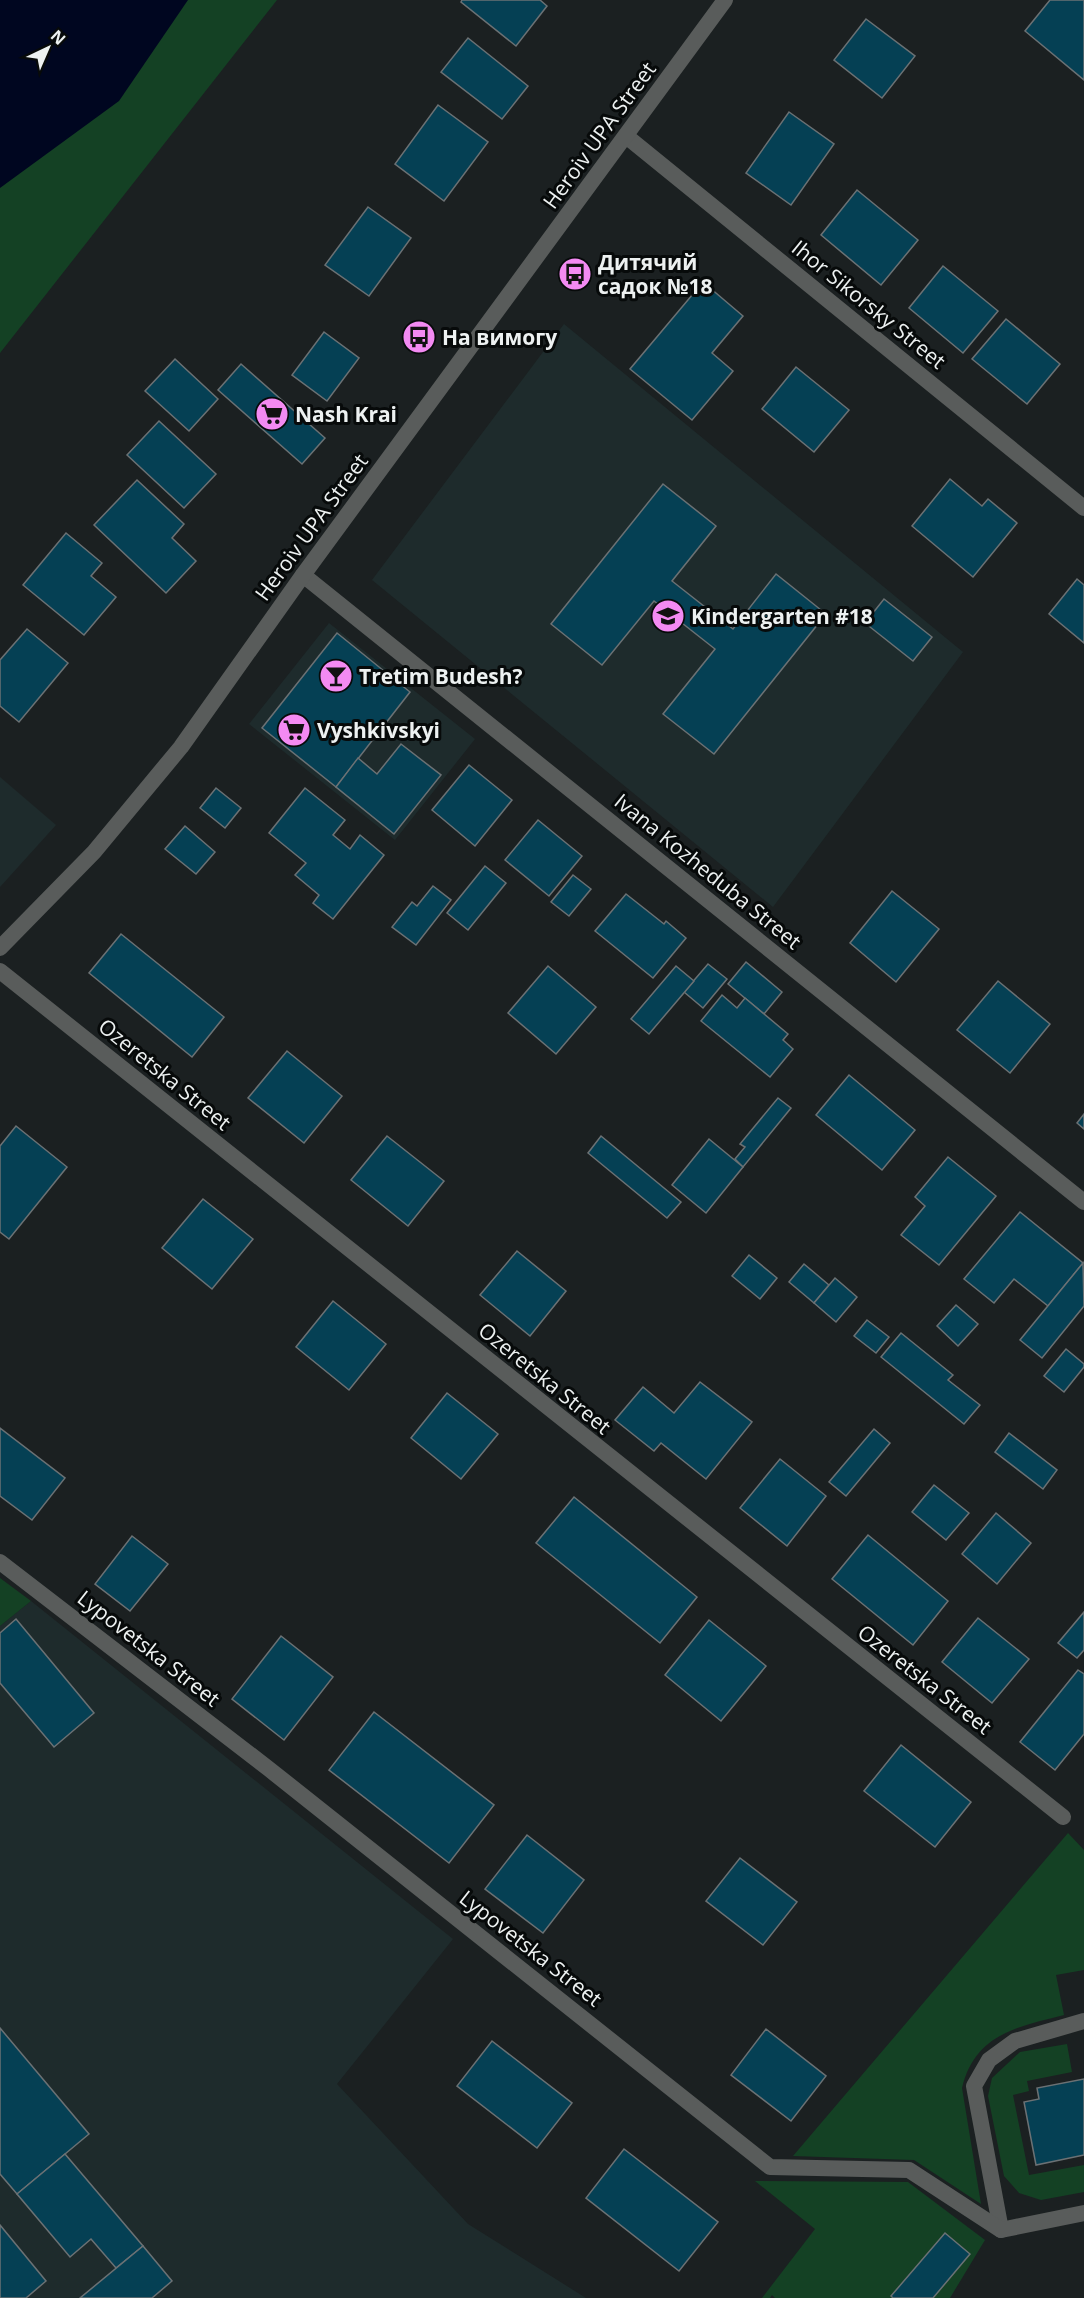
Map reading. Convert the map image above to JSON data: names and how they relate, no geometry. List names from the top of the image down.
{
  "streets": {
    "street": [
      "Heroiv UPA Street",
      "Ihor Sikorsky Street",
      "Ivana Kozheduba Street",
      "Ozeretska Street",
      "Lypovetska Street"
    ]
  },
  "crossings": [
    ["Heroiv UPA Street", "Ihor Sikorsky Street"],
    ["Heroiv UPA Street", "Ivana Kozheduba Street"]
  ],
  "places": {
    "bus stop": ["Дитячий садок №18", "На вимогу"],
    "supermarket": ["Nash Krai", "Vyshkivskyi"],
    "school or university": ["Kindergarten #18"],
    "bar": ["Tretim Budesh?"]
  },
  "north": "top right"
}
